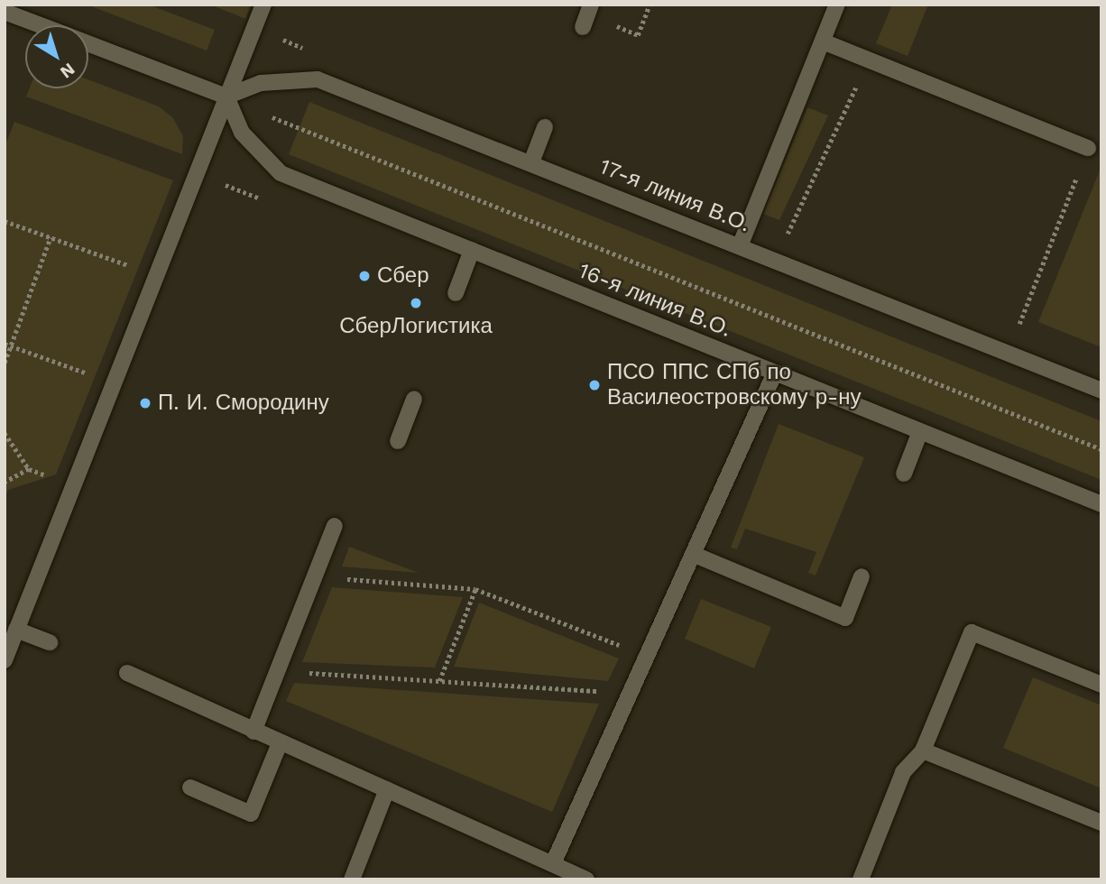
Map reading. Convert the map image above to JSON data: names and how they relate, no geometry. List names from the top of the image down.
{
  "streets": {
    "street": ["17-я линия В.О.", "16-я линия В.О."]
  },
  "crossings": [
    ["17-я линия В.О.", "16-я линия В.О."]
  ],
  "places": [
    "Сбер",
    "СберЛогистика",
    "ПСО ППС СПб по Василеостровскому р-ну",
    "П. И. Смородину"
  ],
  "north": "bottom right"
}
